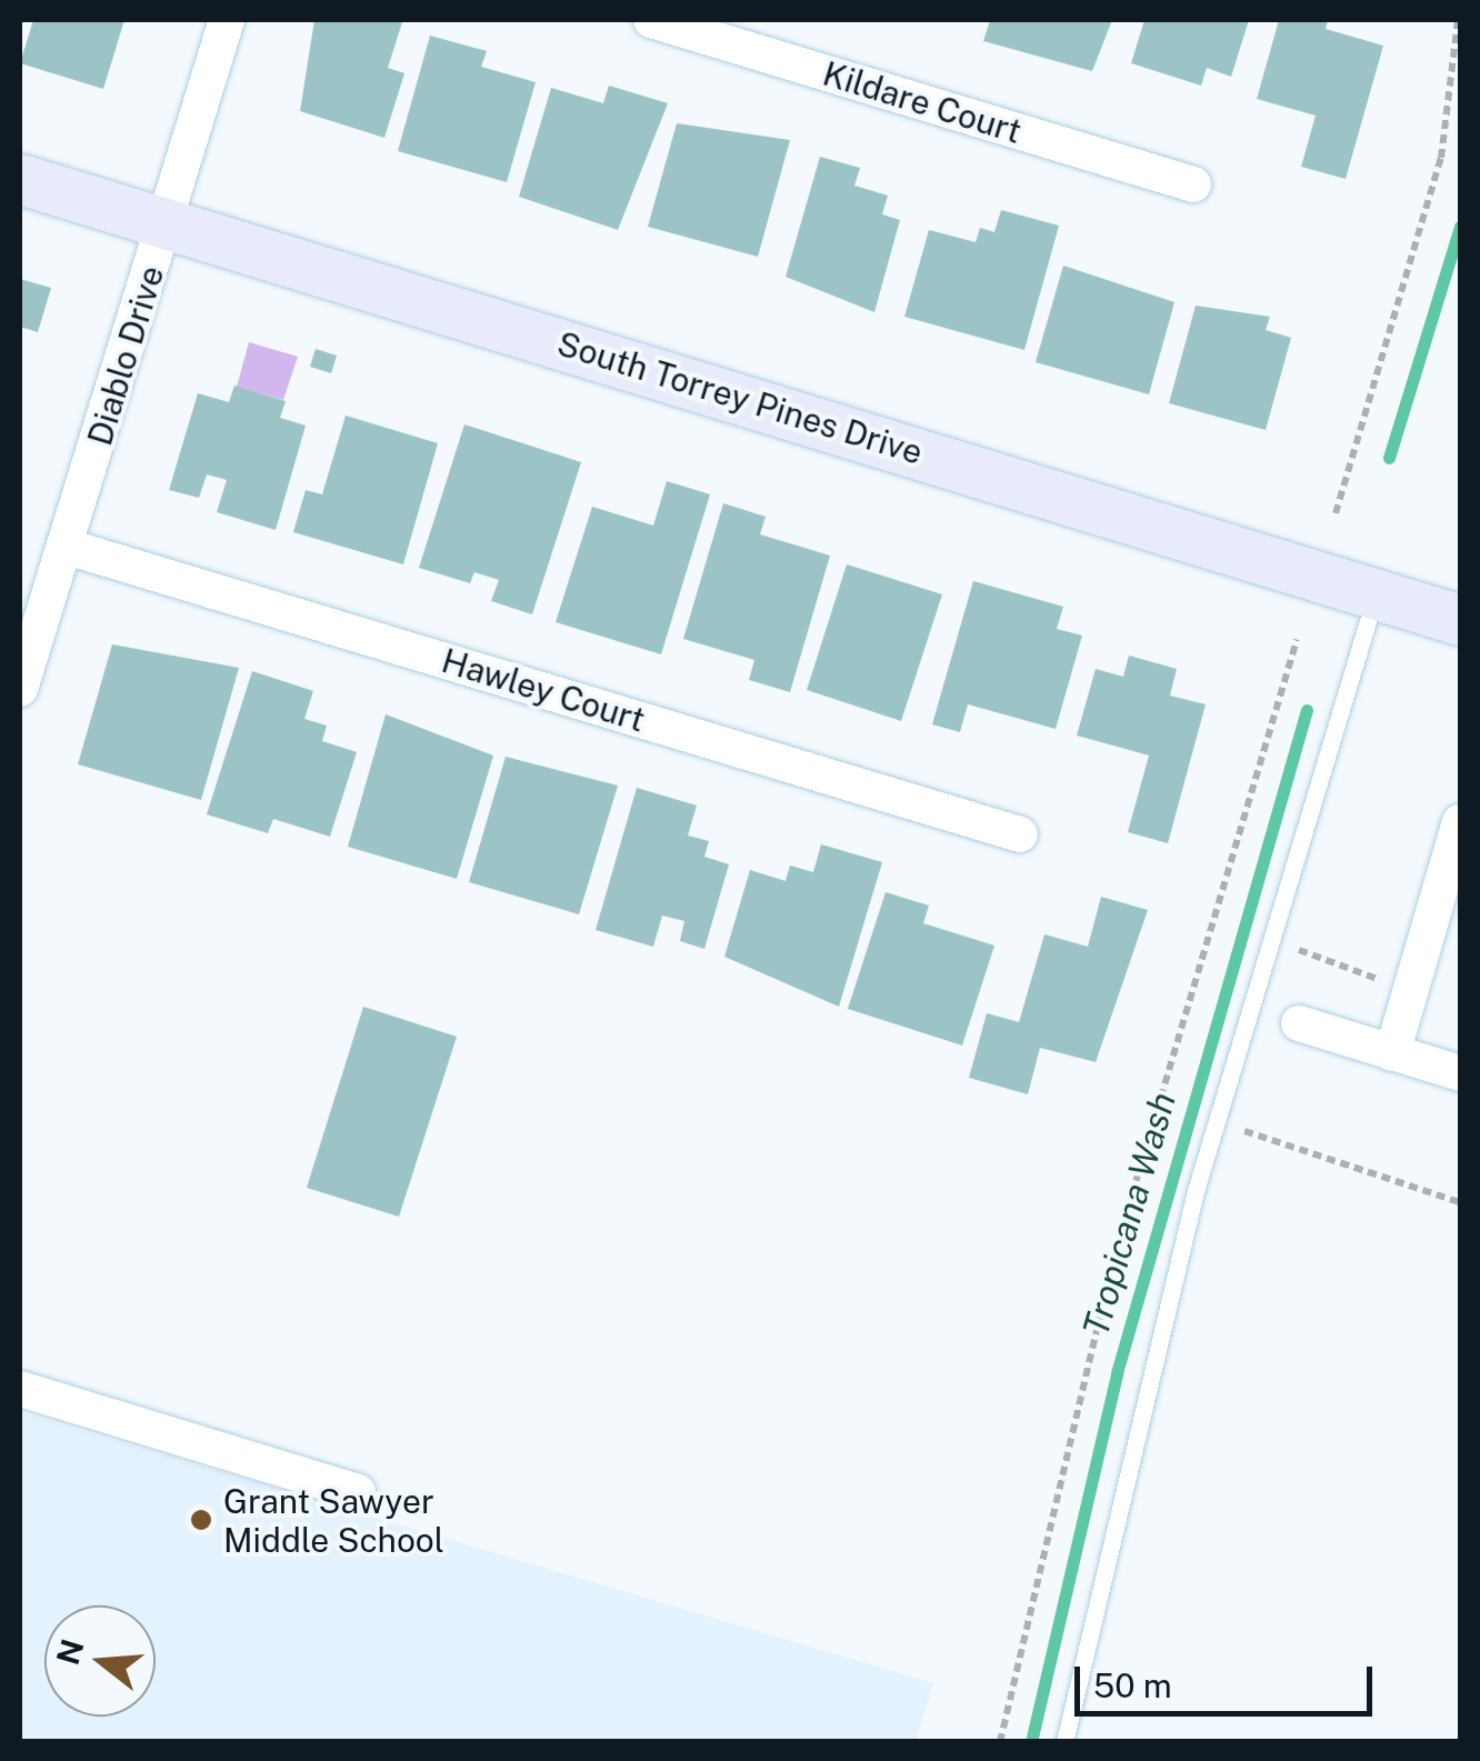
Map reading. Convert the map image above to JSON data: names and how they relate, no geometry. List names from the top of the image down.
{
  "streets": {
    "main road": ["South Torrey Pines Drive"],
    "street": ["Kildare Court", "Diablo Drive", "Hawley Court"]
  },
  "crossings": [
    ["Diablo Drive", "South Torrey Pines Drive"],
    ["Diablo Drive", "Hawley Court"]
  ],
  "water": ["Tropicana Wash"],
  "places": ["Grant Sawyer Middle School"],
  "scale_bar": "50 m",
  "north": "left"
}
